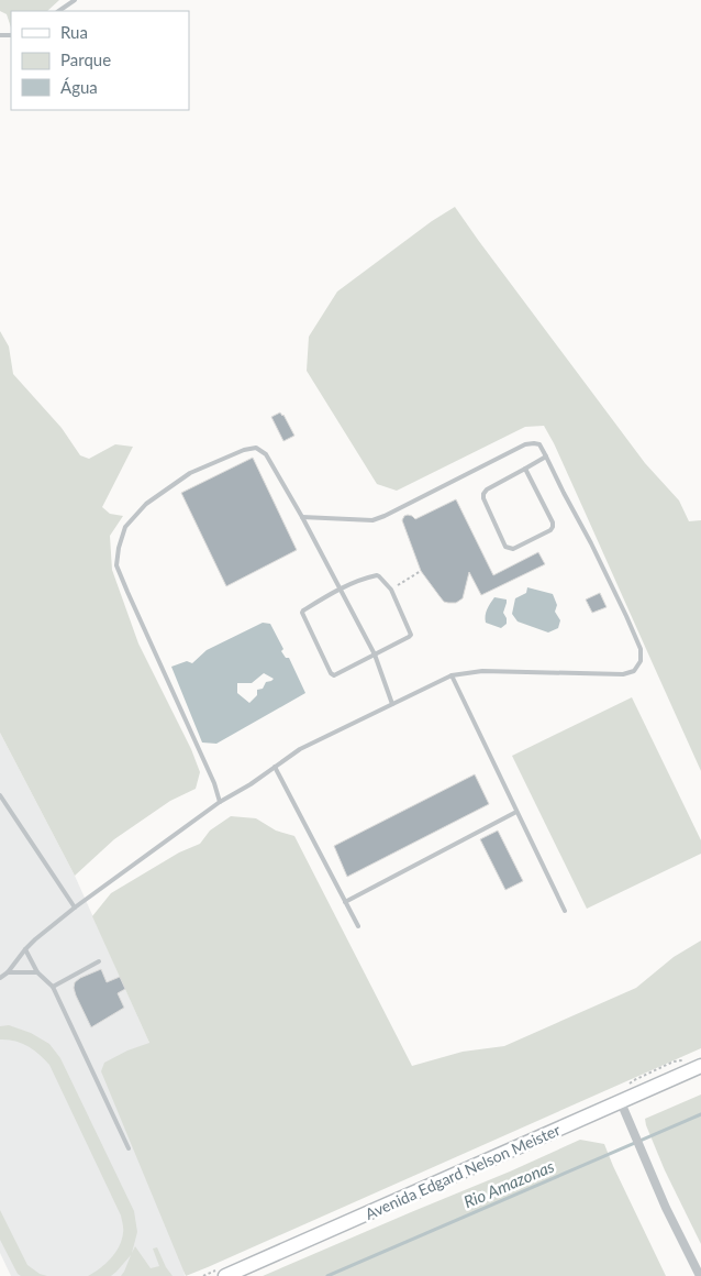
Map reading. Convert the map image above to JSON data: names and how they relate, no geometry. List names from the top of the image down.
{
  "streets": {
    "main road": ["Avenida Edgard Nelson Meister"]
  },
  "water": ["Rio Amazonas"],
  "legend": ["Rua", "Parque", "Água"]
}
